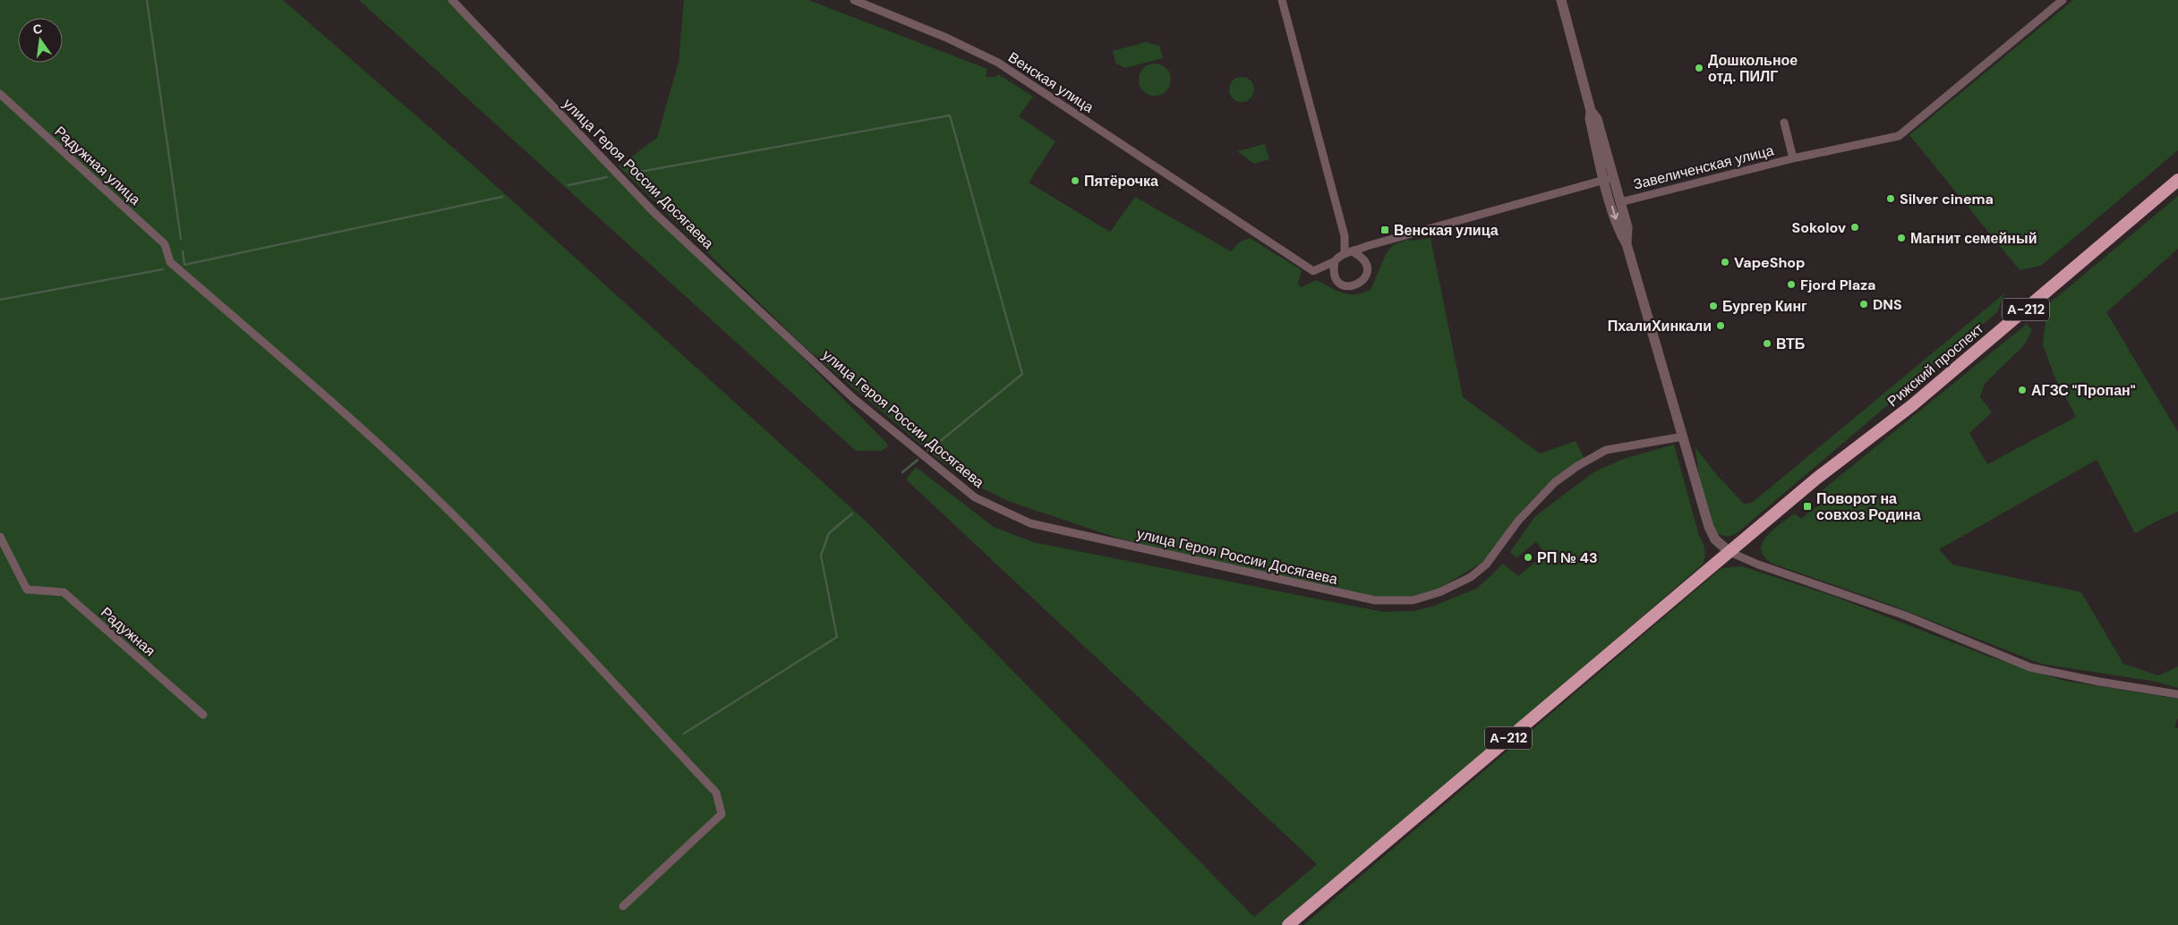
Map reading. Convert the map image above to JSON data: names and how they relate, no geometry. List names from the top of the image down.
{
  "streets": {
    "highway": ["А-212", "Рижский проспект"],
    "street": [
      "Венская улица",
      "Радужная улица",
      "Завеличенская улица",
      "улица Героя России Досягаева",
      "Радужная"
    ]
  },
  "crossings": [
    ["А-212", "Рижский проспект"]
  ],
  "places": {
    "other": [
      "Дошкольное отд. ПИЛГ",
      "Пятёрочка",
      "Silver cinema",
      "Sokolov",
      "Магнит семейный",
      "VapeShop",
      "Fjord Plaza",
      "DNS",
      "Бургер Кинг",
      "ПхалиХинкали",
      "ВТБ",
      "АГЗС \"Пропан\"",
      "РП № 43"
    ],
    "transit": ["Венская улица", "Поворот на совхоз Родина"]
  },
  "north": "top"
}
